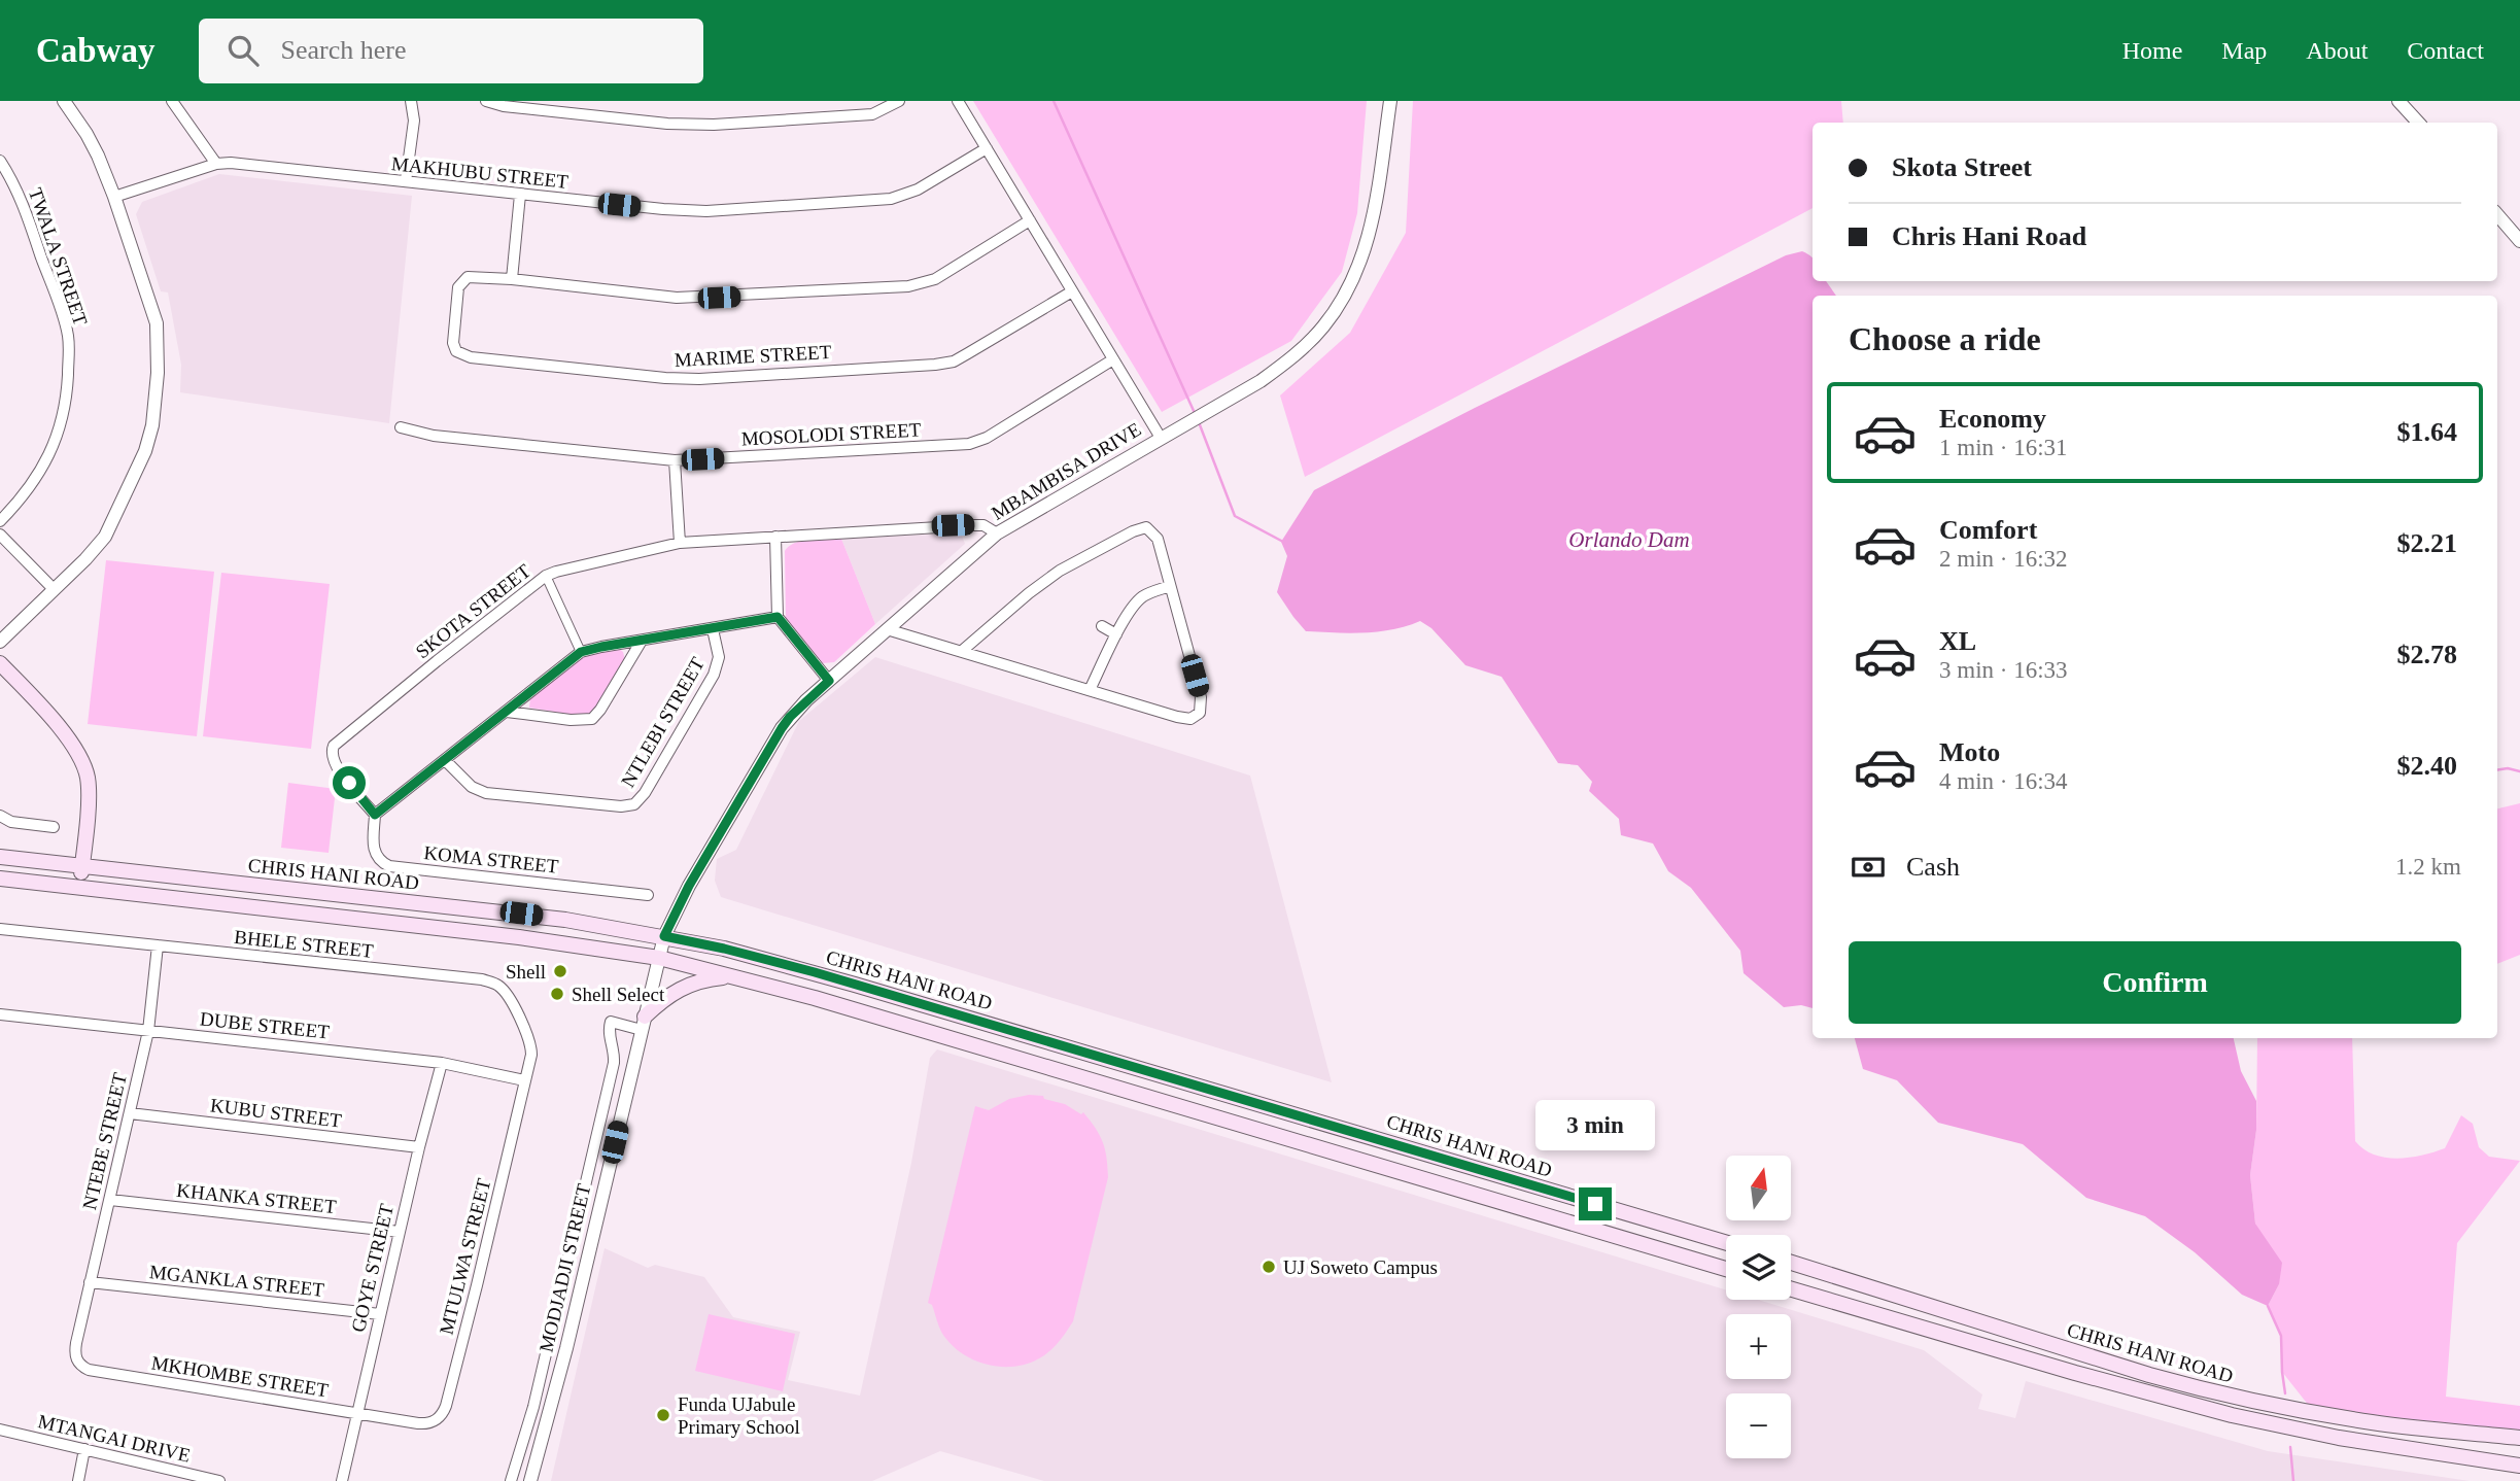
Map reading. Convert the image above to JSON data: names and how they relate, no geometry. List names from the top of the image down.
{
  "streets": {
    "main road": ["CHRIS HANI ROAD"],
    "street": [
      "MAKHUBU STREET",
      "TWALA STREET",
      "MARIME STREET",
      "MOSOLODI STREET",
      "MBAMBISA DRIVE",
      "SKOTA STREET",
      "NTLEBI STREET",
      "KOMA STREET",
      "BHELE STREET",
      "DUBE STREET",
      "KUBU STREET",
      "NTEBE STREET",
      "KHANKA STREET",
      "MTULWA STREET",
      "GOYE STREET",
      "MODJADJI STREET",
      "MGANKLA STREET",
      "MKHOMBE STREET",
      "MTANGAI DRIVE"
    ]
  },
  "crossings": [
    ["MAKHUBU STREET", "MBAMBISA DRIVE"],
    ["MARIME STREET", "MBAMBISA DRIVE"],
    ["MOSOLODI STREET", "MBAMBISA DRIVE"],
    ["MBAMBISA DRIVE", "SKOTA STREET"],
    ["MBAMBISA DRIVE", "CHRIS HANI ROAD"],
    ["MBAMBISA DRIVE", "MODJADJI STREET"],
    ["SKOTA STREET", "KOMA STREET"],
    ["CHRIS HANI ROAD", "MODJADJI STREET"],
    ["BHELE STREET", "DUBE STREET"],
    ["BHELE STREET", "NTEBE STREET"],
    ["BHELE STREET", "MTULWA STREET"],
    ["DUBE STREET", "NTEBE STREET"],
    ["DUBE STREET", "MTULWA STREET"],
    ["DUBE STREET", "GOYE STREET"],
    ["KUBU STREET", "NTEBE STREET"],
    ["KUBU STREET", "GOYE STREET"],
    ["NTEBE STREET", "KHANKA STREET"],
    ["NTEBE STREET", "MGANKLA STREET"],
    ["NTEBE STREET", "MKHOMBE STREET"],
    ["KHANKA STREET", "GOYE STREET"],
    ["MTULWA STREET", "MKHOMBE STREET"],
    ["GOYE STREET", "MGANKLA STREET"],
    ["GOYE STREET", "MKHOMBE STREET"]
  ],
  "water": ["Orlando Dam"],
  "places": [
    "Shell",
    "Shell Select",
    "UJ Soweto Campus",
    "Funda UJabule Primary School"
  ],
  "north": "top",
  "page": {
    "header": "Cabway",
    "search": "Search here",
    "nav": [
      "Home",
      "Map",
      "About",
      "Contact"
    ],
    "banner": ["Skota Street", "Chris Hani Road"],
    "heading": "Choose a ride",
    "list": [
      {
        "name": "Economy",
        "note": "1 min · 16:31",
        "value": "$1.64"
      },
      {
        "name": "Comfort",
        "note": "2 min · 16:32",
        "value": "$2.21"
      },
      {
        "name": "XL",
        "note": "3 min · 16:33",
        "value": "$2.78"
      },
      {
        "name": "Moto",
        "note": "4 min · 16:34",
        "value": "$2.40"
      }
    ],
    "pay": ["Cash", "1.2 km"],
    "buttons": "Confirm",
    "bubble": "3 min",
    "map_buttons": ["+", "−"]
  }
}
